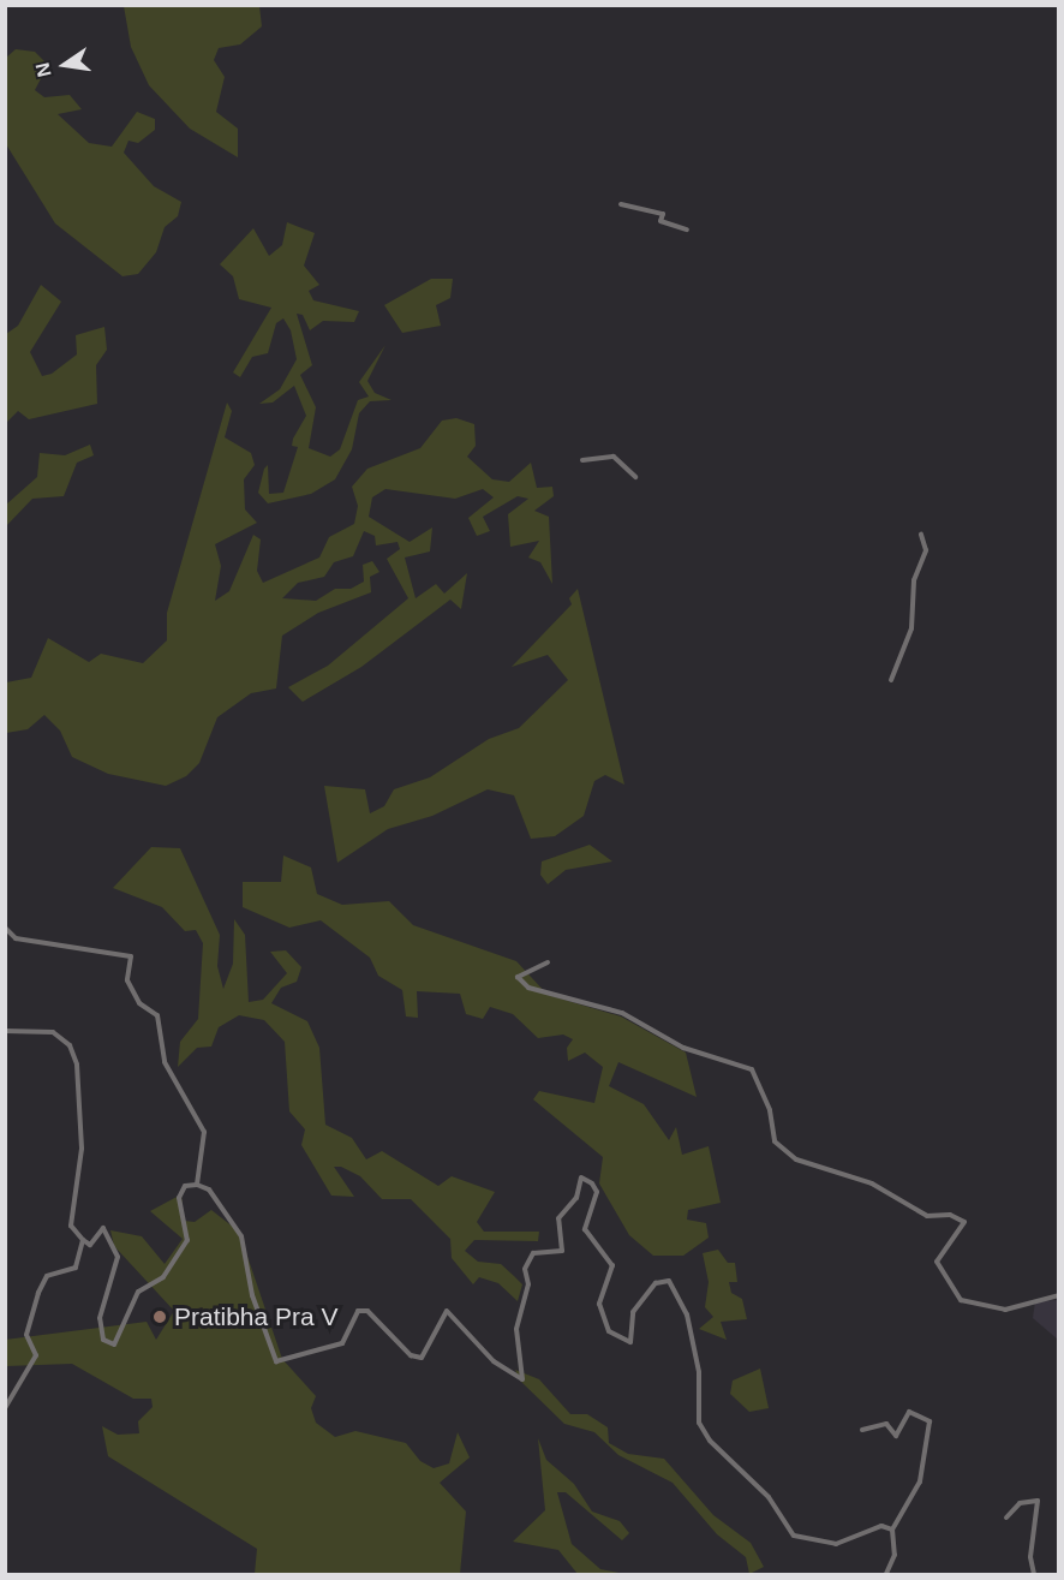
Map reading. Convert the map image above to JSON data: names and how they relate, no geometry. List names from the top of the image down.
{
  "places": ["Pratibha Pra V"],
  "north": "left"
}
